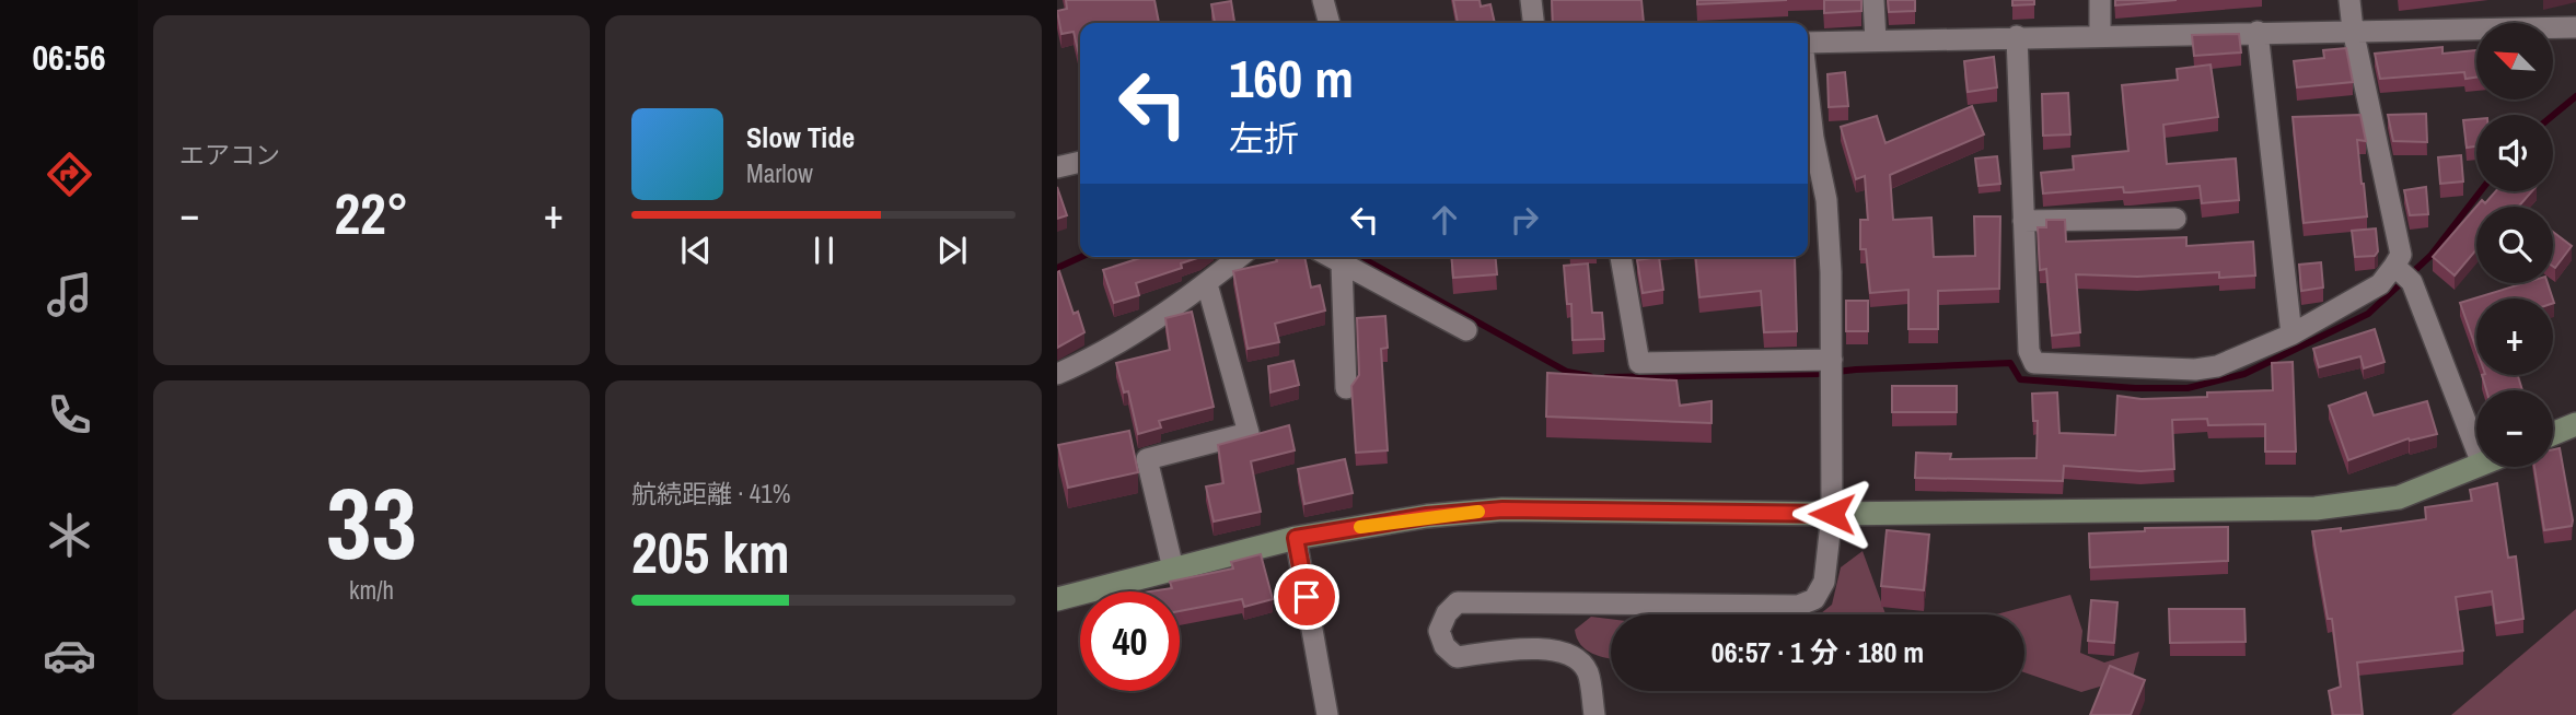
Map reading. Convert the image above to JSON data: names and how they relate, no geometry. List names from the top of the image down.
{
  "north": "top left",
  "page": {
    "tabs": "06:56",
    "tile": [
      "エアコン",
      ["33", "km/h"],
      ["航続距離 · 41%", "205 km"]
    ],
    "map_buttons": ["+", "−"],
    "turn": ["160 m", "左折"],
    "song": ["Slow Tide", "Marlow"],
    "heat": ["−", "22°", "+"],
    "limit": "40",
    "trip": "06:57 · 1 分 · 180 m"
  }
}
